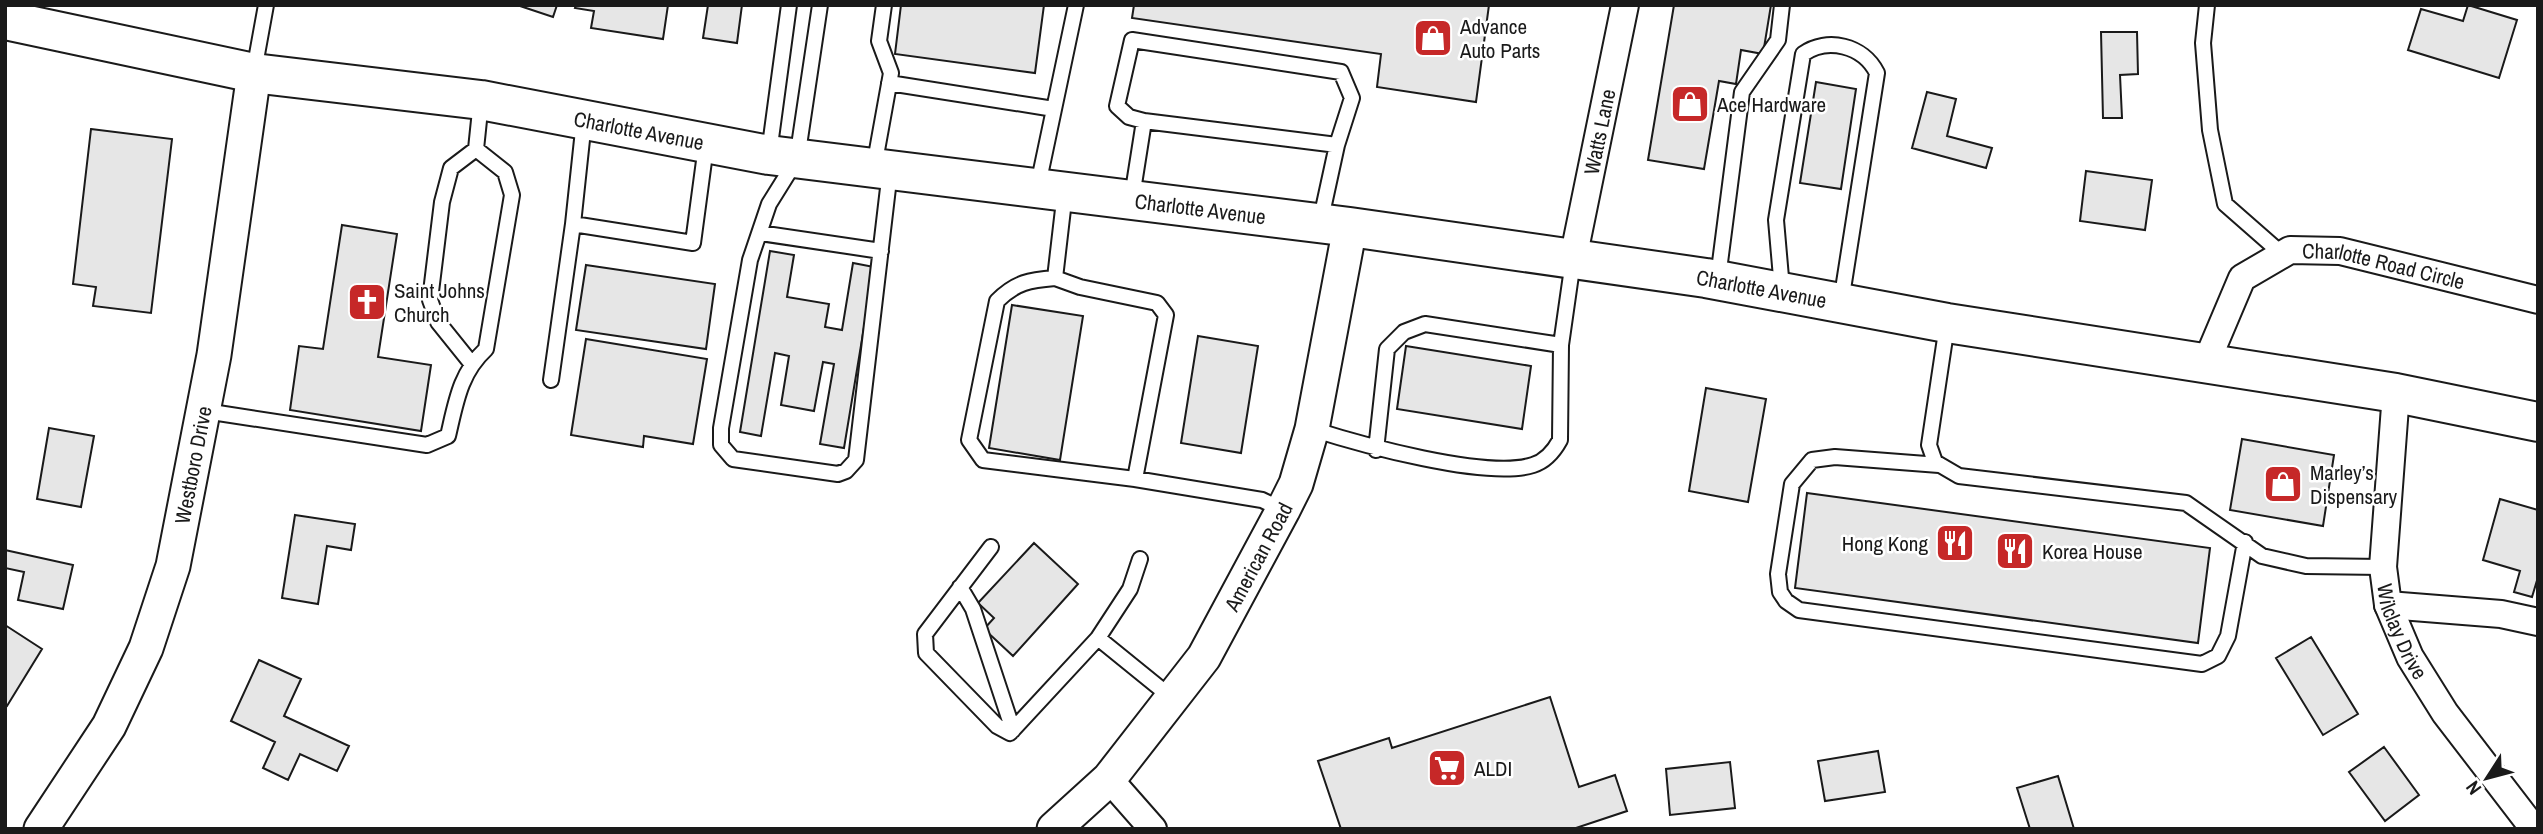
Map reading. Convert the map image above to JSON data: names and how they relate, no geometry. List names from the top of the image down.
{
  "streets": {
    "main road": ["Charlotte Avenue"],
    "street": [
      "Watts Lane",
      "Charlotte Road Circle",
      "Westboro Drive",
      "American Road",
      "Wilclay Drive"
    ]
  },
  "crossings": [
    ["Charlotte Avenue", "Watts Lane"],
    ["Charlotte Avenue", "Charlotte Road Circle"],
    ["Charlotte Avenue", "Westboro Drive"],
    ["Charlotte Avenue", "American Road"],
    ["Charlotte Avenue", "Wilclay Drive"]
  ],
  "places": {
    "shop": ["Advance Auto Parts", "Ace Hardware", "Marley’s Dispensary"],
    "church": ["Saint Johns Church"],
    "restaurant": ["Hong Kong", "Korea House"],
    "supermarket": ["ALDI"]
  },
  "north": "bottom left"
}
